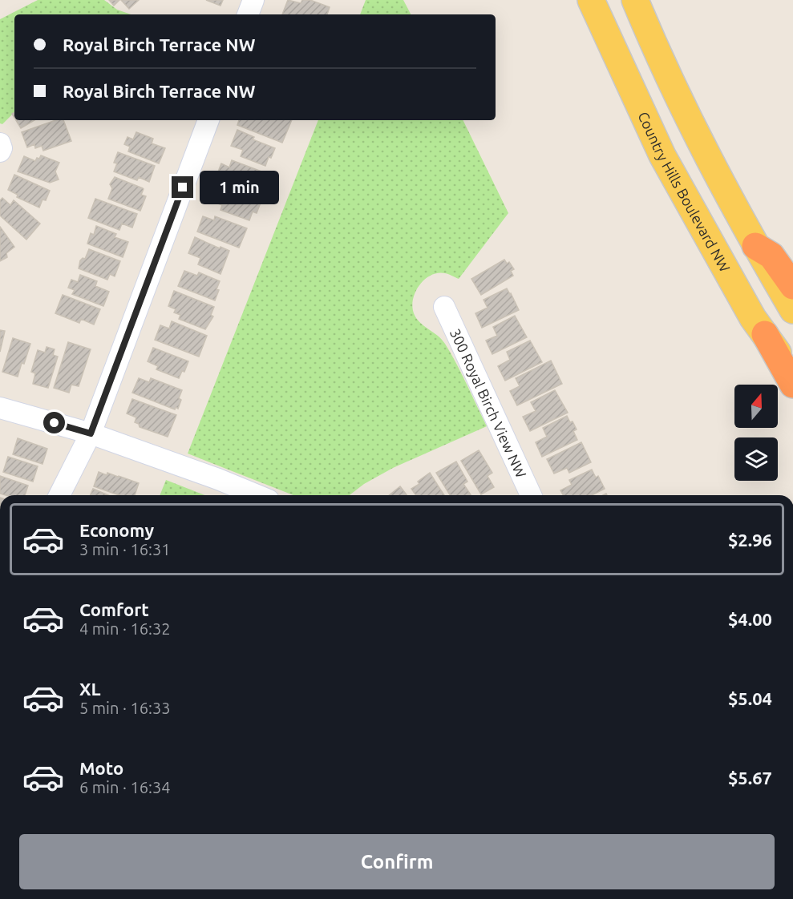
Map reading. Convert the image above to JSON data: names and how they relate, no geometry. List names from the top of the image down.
{
  "streets": {
    "main road": ["Country Hills Boulevard NW"],
    "street": ["300 Royal Birch View NW"]
  },
  "north": "top",
  "page": {
    "banner": ["Royal Birch Terrace NW", "Royal Birch Terrace NW"],
    "bubble": "1 min",
    "list": [
      {
        "name": "Economy",
        "note": "3 min · 16:31",
        "value": "$2.96"
      },
      {
        "name": "Comfort",
        "note": "4 min · 16:32",
        "value": "$4.00"
      },
      {
        "name": "XL",
        "note": "5 min · 16:33",
        "value": "$5.04"
      },
      {
        "name": "Moto",
        "note": "6 min · 16:34",
        "value": "$5.67"
      }
    ],
    "buttons": "Confirm"
  }
}
